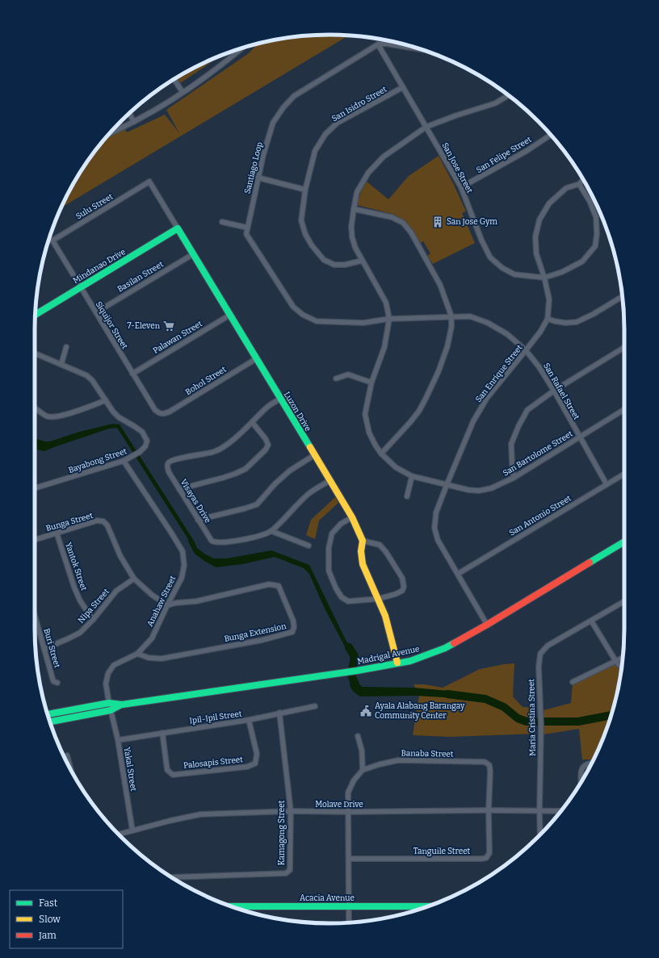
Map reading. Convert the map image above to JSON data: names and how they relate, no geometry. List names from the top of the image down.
{
  "streets": {
    "street": [
      "San Isidro Street",
      "San Felipe Street",
      "Santiago Loop",
      "San Jose Street",
      "Sulu Street",
      "Mindanao Drive",
      "Basilan Street",
      "Siquijor Street",
      "Palawan Street",
      "San Enrique Street",
      "Bohol Street",
      "San Rafael Street",
      "Luzon Drive",
      "San Bartolome Street",
      "Bayabong Street",
      "Visayas Drive",
      "San Antonio Street",
      "Bunga Street",
      "Yantok Street",
      "Anahaw Street",
      "Nipa Street",
      "Bunga Extension",
      "Buri Street",
      "Madrigal Avenue",
      "Ipil-Ipil Street",
      "Maria Cristina Street",
      "Banaba Street",
      "Palosapis Street",
      "Yakal Street",
      "Molave Drive",
      "Kamagong Street",
      "Tanguile Street",
      "Acacia Avenue"
    ]
  },
  "crossings": [
    ["San Isidro Street", "San Jose Street"],
    ["San Felipe Street", "San Jose Street"],
    ["Santiago Loop", "San Jose Street"],
    ["Santiago Loop", "San Rafael Street"],
    ["Santiago Loop", "San Bartolome Street"],
    ["San Jose Street", "San Enrique Street"],
    ["Sulu Street", "Siquijor Street"],
    ["Sulu Street", "Luzon Drive"],
    ["Mindanao Drive", "Siquijor Street"],
    ["Mindanao Drive", "Luzon Drive"],
    ["Basilan Street", "Siquijor Street"],
    ["Basilan Street", "Luzon Drive"],
    ["Siquijor Street", "Palawan Street"],
    ["Siquijor Street", "Bohol Street"],
    ["Palawan Street", "Luzon Drive"],
    ["San Enrique Street", "San Rafael Street"],
    ["San Enrique Street", "San Bartolome Street"],
    ["San Enrique Street", "San Antonio Street"],
    ["San Enrique Street", "Madrigal Avenue"],
    ["Bohol Street", "Luzon Drive"],
    ["San Rafael Street", "San Bartolome Street"],
    ["San Rafael Street", "San Antonio Street"],
    ["Luzon Drive", "Visayas Drive"],
    ["Luzon Drive", "Madrigal Avenue"],
    ["Bayabong Street", "Anahaw Street"],
    ["Bunga Street", "Yantok Street"],
    ["Bunga Street", "Anahaw Street"],
    ["Bunga Street", "Nipa Street"],
    ["Bunga Street", "Bunga Extension"],
    ["Yantok Street", "Nipa Street"],
    ["Anahaw Street", "Bunga Extension"],
    ["Anahaw Street", "Madrigal Avenue"],
    ["Anahaw Street", "Yakal Street"],
    ["Nipa Street", "Buri Street"],
    ["Madrigal Avenue", "Yakal Street"],
    ["Ipil-Ipil Street", "Palosapis Street"],
    ["Ipil-Ipil Street", "Yakal Street"],
    ["Ipil-Ipil Street", "Kamagong Street"],
    ["Maria Cristina Street", "Molave Drive"],
    ["Banaba Street", "Molave Drive"],
    ["Banaba Street", "Tanguile Street"],
    ["Yakal Street", "Molave Drive"],
    ["Molave Drive", "Kamagong Street"],
    ["Molave Drive", "Tanguile Street"]
  ],
  "places": {
    "building": ["San Jose Gym"],
    "supermarket": ["7-Eleven"],
    "public building": ["Ayala Alabang Barangay Community Center"]
  },
  "legend": ["Fast", "Slow", "Jam"]
}
